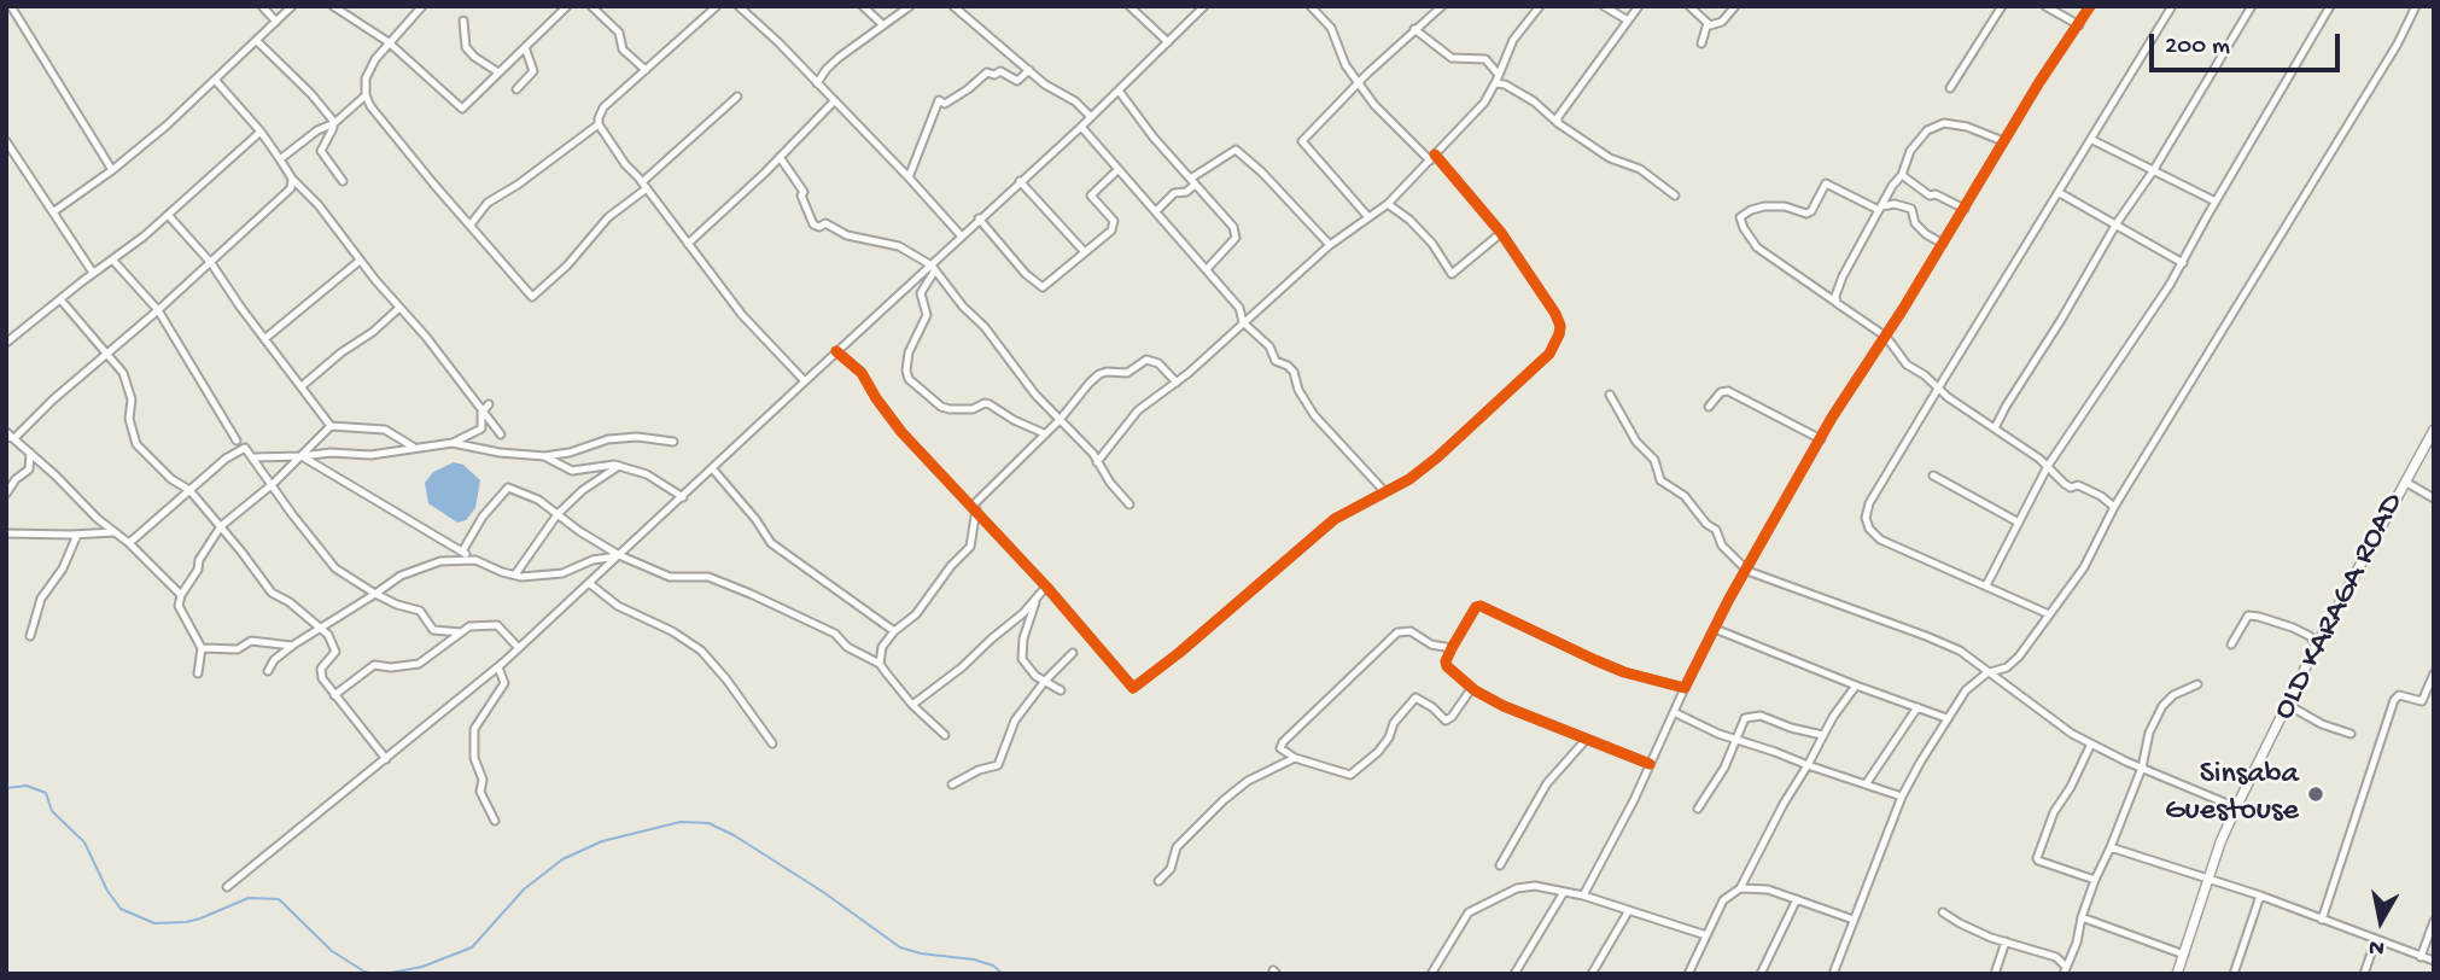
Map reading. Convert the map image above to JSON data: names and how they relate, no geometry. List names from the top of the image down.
{
  "streets": {
    "street": ["OLD KARAGA ROAD"]
  },
  "places": ["Sinsaba Guestouse"],
  "scale_bar": "200 m",
  "north": "bottom"
}
